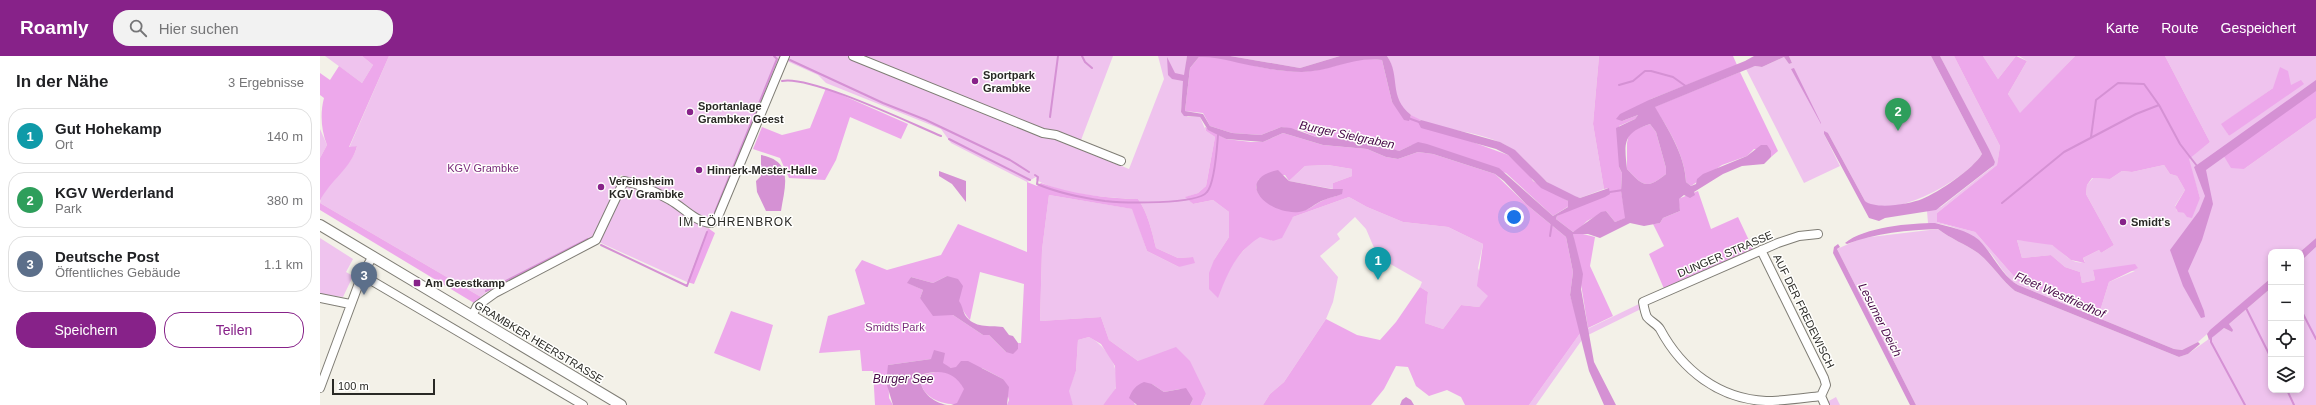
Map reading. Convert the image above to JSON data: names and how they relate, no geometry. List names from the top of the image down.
{
  "streets": {
    "main road": ["GRAMBKER HEERSTRASSE"],
    "street": ["DUNGER STRASSE", "AUF DER FREDEWISCH"]
  },
  "crossings": [
    ["DUNGER STRASSE", "AUF DER FREDEWISCH"]
  ],
  "districts": ["IM FÖHRENBROK"],
  "water": [
    "Burger Sielgraben",
    "Fleet Westfriedhof",
    "Lesumer Deich",
    "Burger See"
  ],
  "parks": ["KGV Grambke", "Smidts Park"],
  "places": {
    "other": [
      "Sportpark Grambke",
      "Sportanlage Grambker Geest",
      "Hinnerk-Mester-Halle",
      "Vereinsheim KGV Grambke",
      "Smidt's"
    ],
    "transit": ["Am Geestkamp"]
  },
  "scale_bar": "100 m",
  "page": {
    "header": "Roamly",
    "search": "Hier suchen",
    "nav": ["Karte", "Route", "Gespeichert"],
    "heading": ["In der Nähe", "3 Ergebnisse"],
    "pins": ["2", "1", "3"],
    "list": [
      {
        "mark": "1",
        "name": "Gut Hohekamp",
        "note": "Ort",
        "value": "140 m"
      },
      {
        "mark": "2",
        "name": "KGV Werderland",
        "note": "Park",
        "value": "380 m"
      },
      {
        "mark": "3",
        "name": "Deutsche Post",
        "note": "Öffentliches Gebäude",
        "value": "1.1 km"
      }
    ],
    "map_buttons": ["+", "−"],
    "buttons": ["Speichern", "Teilen"],
    "scale": "100 m"
  }
}
